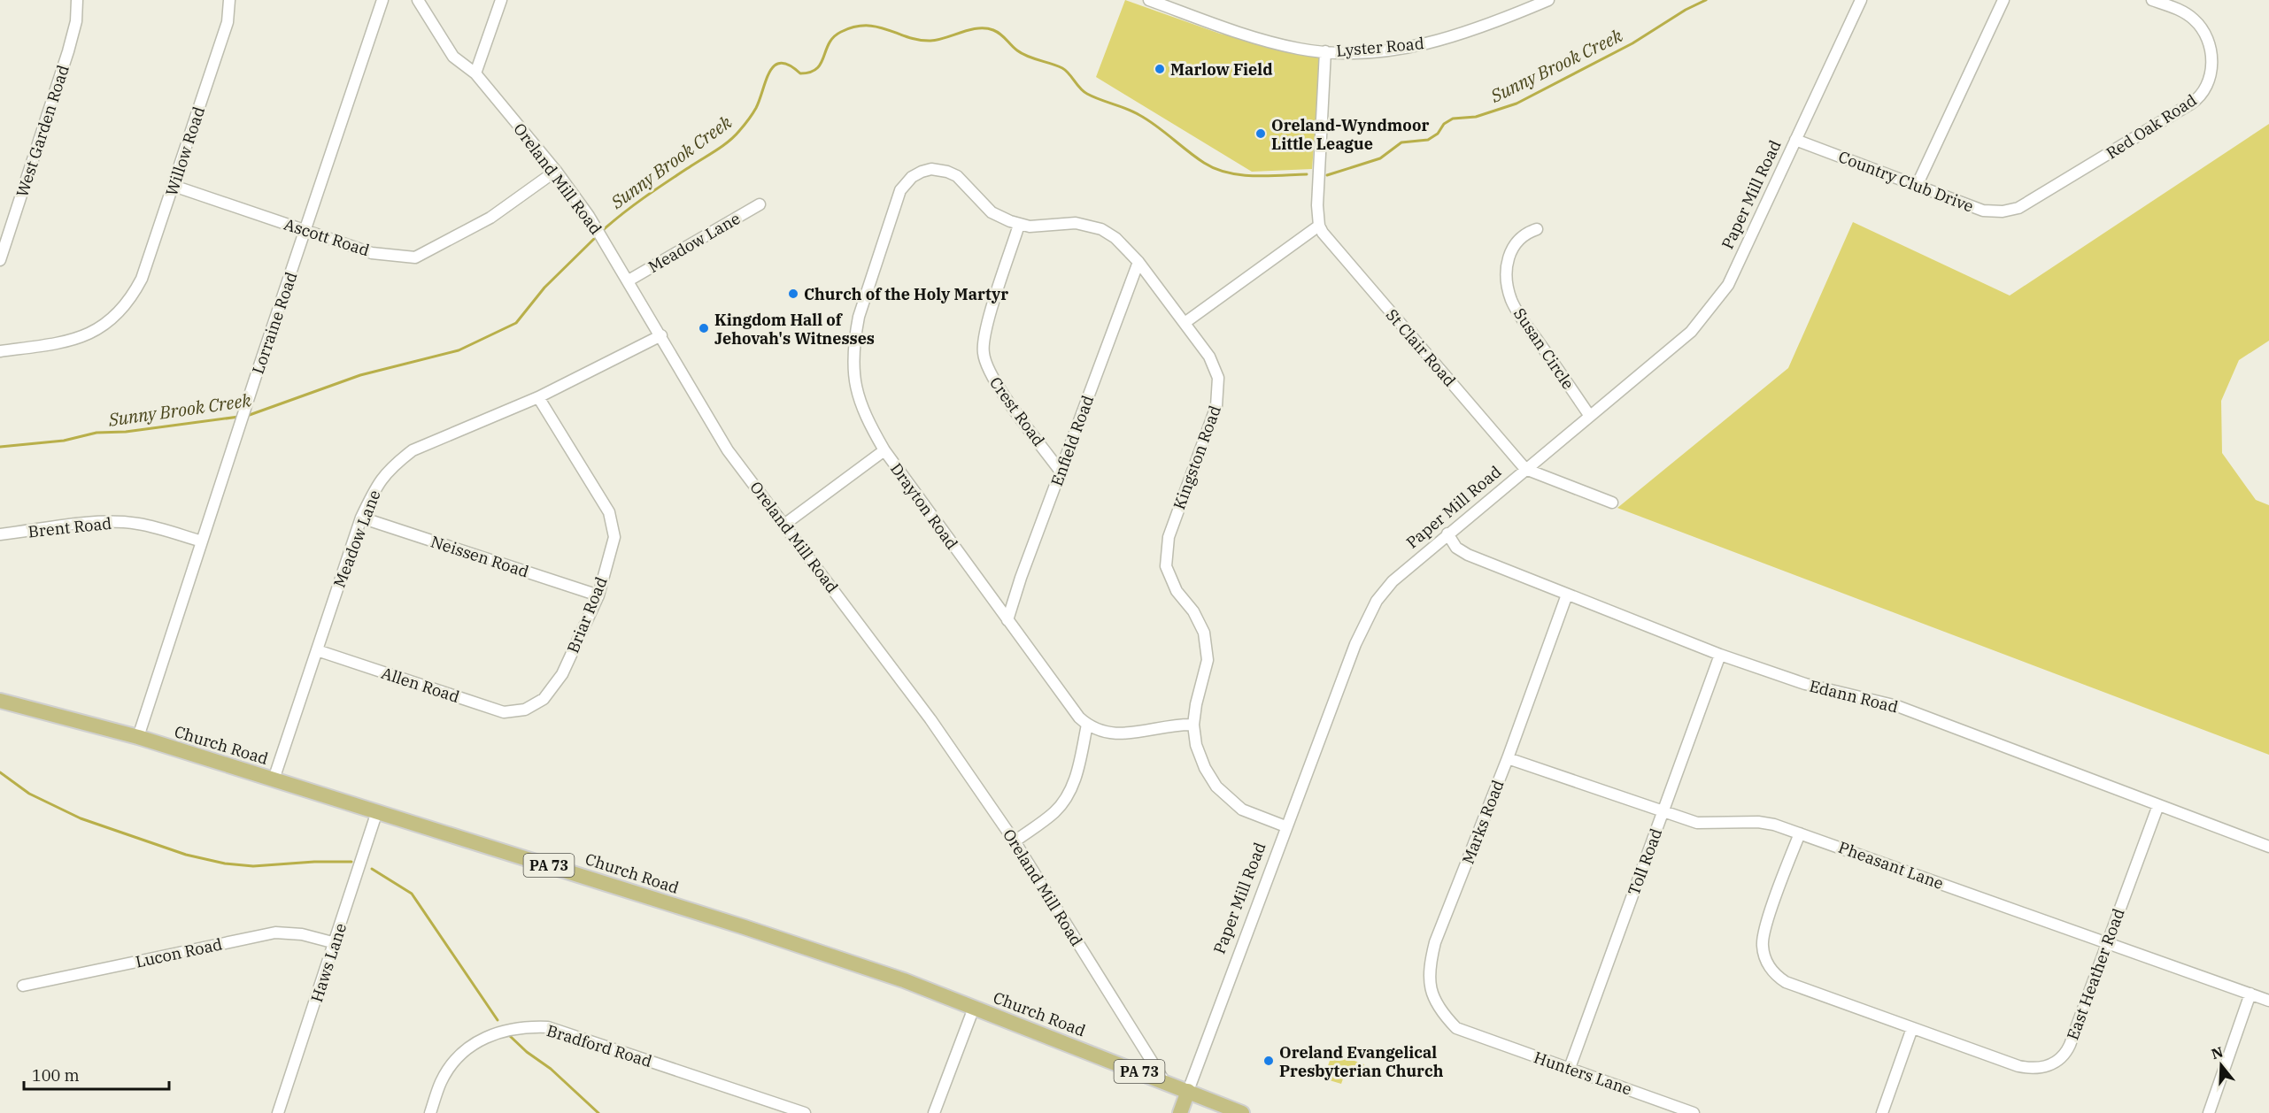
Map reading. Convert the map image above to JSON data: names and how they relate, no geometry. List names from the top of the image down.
{
  "streets": {
    "main road": ["Paper Mill Road", "Church Road", "PA 73"],
    "street": [
      "Lyster Road",
      "Red Oak Road",
      "West Garden Road",
      "Willow Road",
      "Oreland Mill Road",
      "Country Club Drive",
      "Ascott Road",
      "Meadow Lane",
      "Lorraine Road",
      "St Clair Road",
      "Susan Circle",
      "Crest Road",
      "Enfield Road",
      "Kingston Road",
      "Drayton Road",
      "Brent Road",
      "Neissen Road",
      "Briar Road",
      "Allen Road",
      "Edann Road",
      "Marks Road",
      "Toll Road",
      "Pheasant Lane",
      "Lucon Road",
      "Haws Lane",
      "East Heather Road",
      "Bradford Road",
      "Hunters Lane"
    ]
  },
  "crossings": [
    ["Red Oak Road", "Country Club Drive"],
    ["Willow Road", "Ascott Road"],
    ["Oreland Mill Road", "Ascott Road"],
    ["Oreland Mill Road", "Meadow Lane"],
    ["Oreland Mill Road", "Church Road"],
    ["Country Club Drive", "Paper Mill Road"],
    ["Paper Mill Road", "St Clair Road"],
    ["Paper Mill Road", "Susan Circle"],
    ["Paper Mill Road", "Kingston Road"],
    ["Paper Mill Road", "Edann Road"],
    ["Paper Mill Road", "Church Road"],
    ["Ascott Road", "Lorraine Road"],
    ["Meadow Lane", "Neissen Road"],
    ["Meadow Lane", "Briar Road"],
    ["Meadow Lane", "Allen Road"],
    ["Meadow Lane", "Church Road"],
    ["Lorraine Road", "Brent Road"],
    ["Lorraine Road", "Church Road"],
    ["Crest Road", "Enfield Road"],
    ["Crest Road", "Kingston Road"],
    ["Enfield Road", "Kingston Road"],
    ["Enfield Road", "Drayton Road"],
    ["Kingston Road", "Drayton Road"],
    ["Neissen Road", "Briar Road"],
    ["Briar Road", "Allen Road"],
    ["Edann Road", "Marks Road"],
    ["Edann Road", "Toll Road"],
    ["Edann Road", "East Heather Road"],
    ["Church Road", "Haws Lane"],
    ["Marks Road", "Pheasant Lane"],
    ["Marks Road", "Hunters Lane"],
    ["Toll Road", "Pheasant Lane"],
    ["Toll Road", "Hunters Lane"],
    ["Pheasant Lane", "East Heather Road"],
    ["Lucon Road", "Haws Lane"]
  ],
  "water": ["Sunny Brook Creek"],
  "places": [
    "Marlow Field",
    "Oreland-Wyndmoor Little League",
    "Church of the Holy Martyr",
    "Kingdom Hall of Jehovah's Witnesses",
    "Oreland Evangelical Presbyterian Church"
  ],
  "scale_bar": "100 m",
  "north": "top"
}
